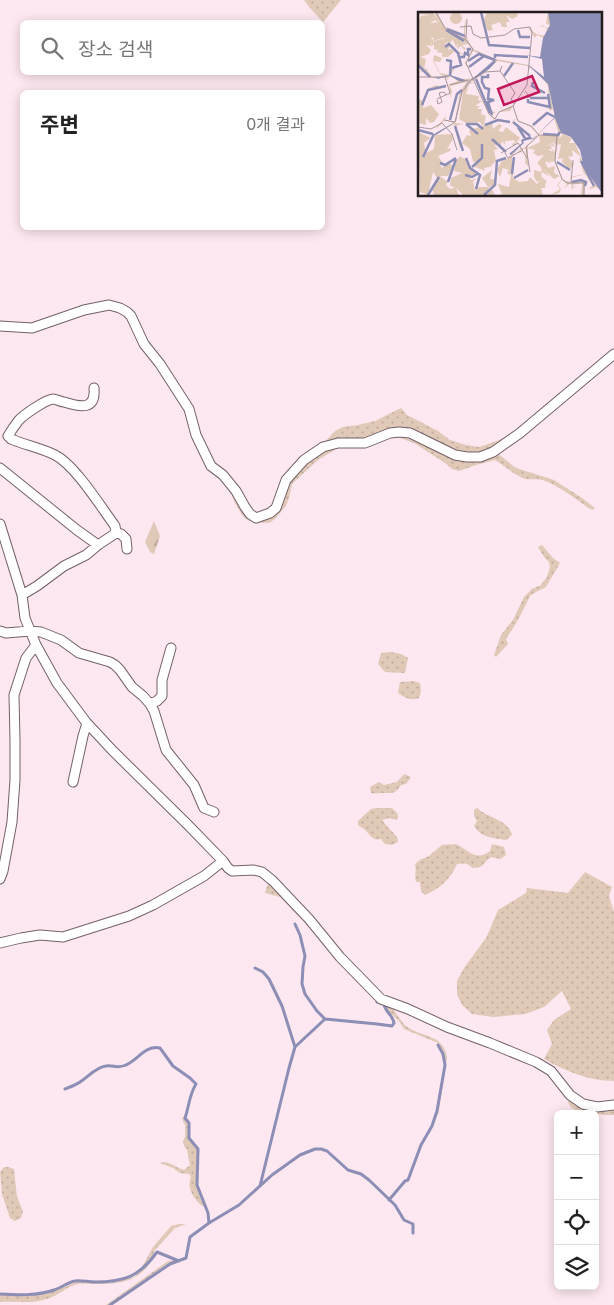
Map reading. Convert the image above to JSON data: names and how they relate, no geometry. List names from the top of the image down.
{
  "page": {
    "search": "장소 검색",
    "heading": ["주변", "0개 결과"],
    "map_buttons": ["+", "−"]
  }
}
